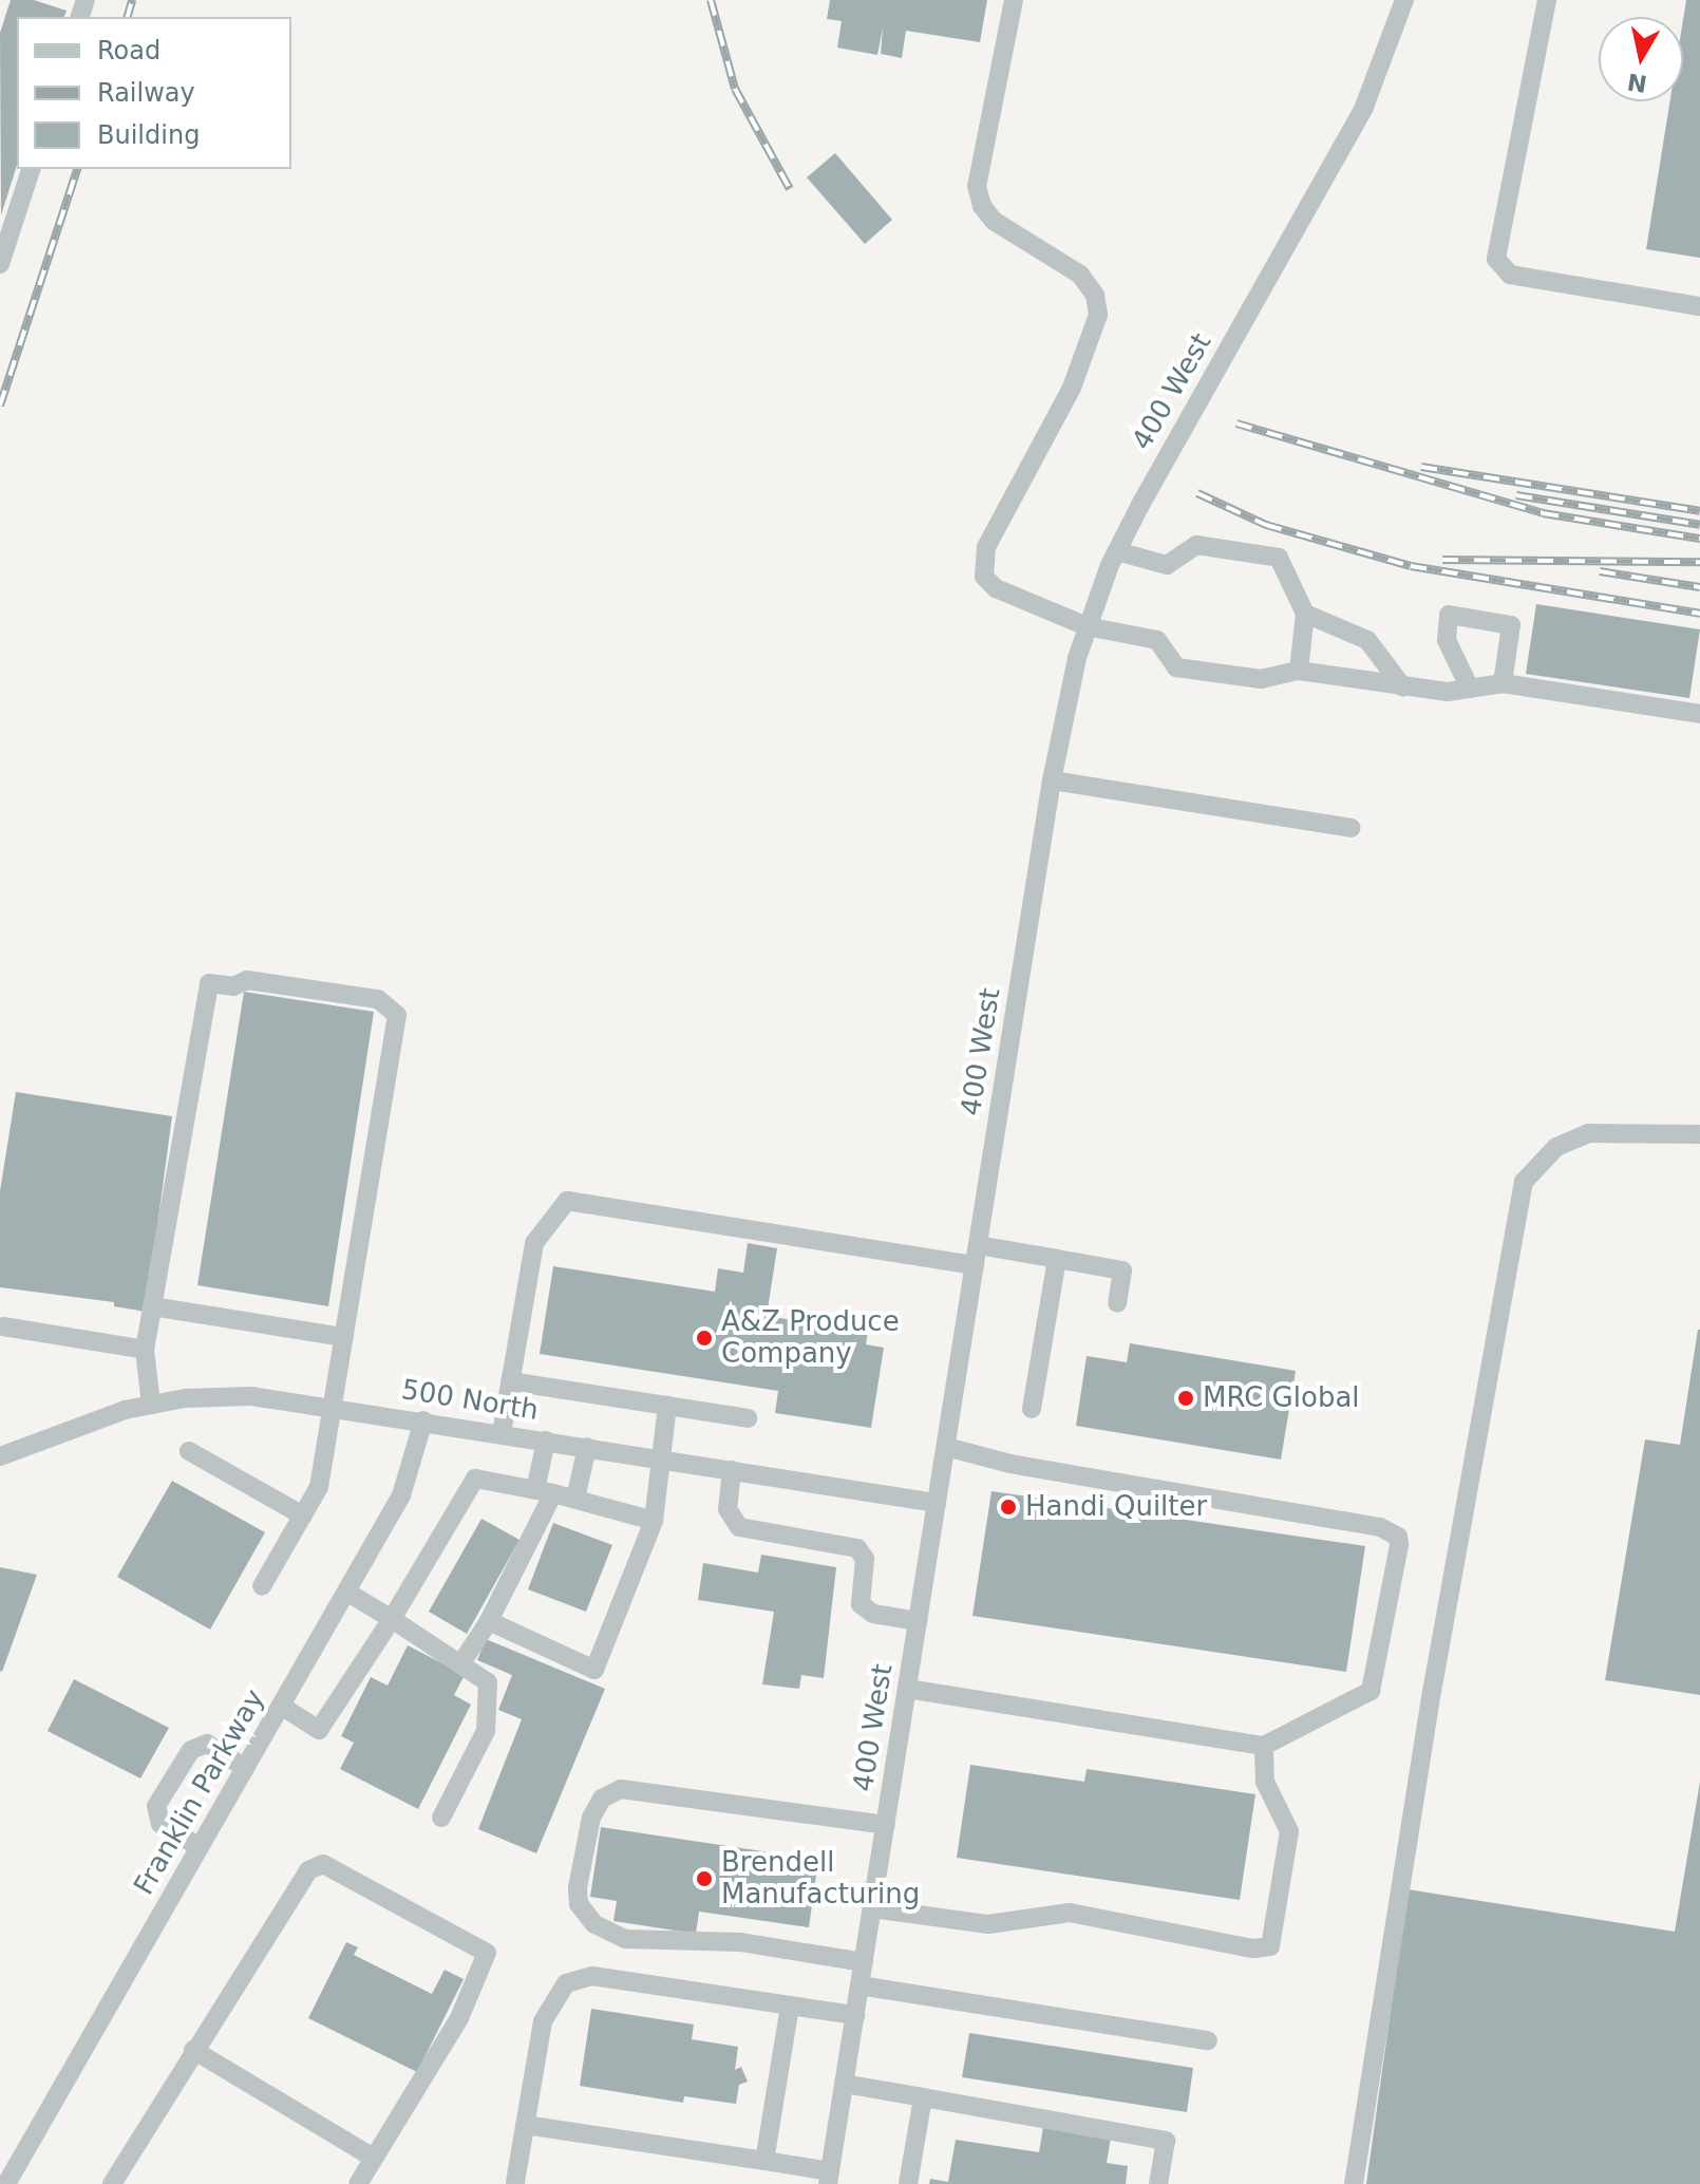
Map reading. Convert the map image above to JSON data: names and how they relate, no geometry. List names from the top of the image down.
{
  "streets": {
    "street": ["400 West", "500 North", "Franklin Parkway"]
  },
  "crossings": [
    ["400 West", "500 North"],
    ["500 North", "Franklin Parkway"]
  ],
  "places": [
    "A&Z Produce Company",
    "MRC Global",
    "Handi Quilter",
    "Brendell Manufacturing"
  ],
  "legend": ["Road", "Railway", "Building"],
  "north": "bottom"
}
